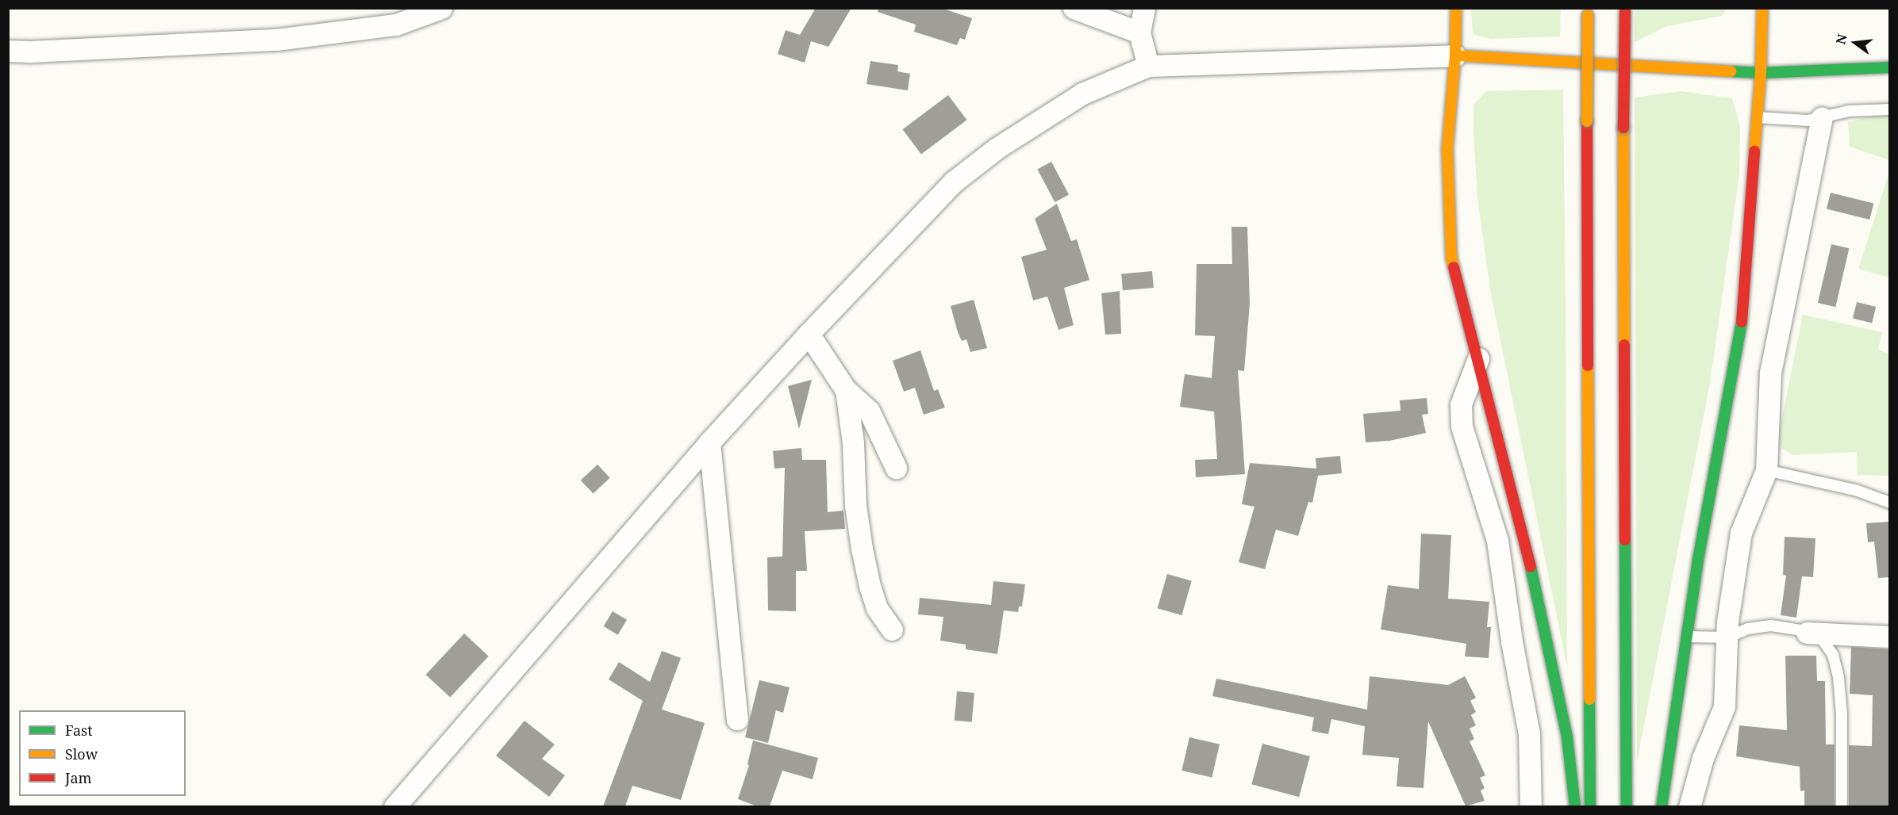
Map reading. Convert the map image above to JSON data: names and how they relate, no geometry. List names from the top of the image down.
{
  "legend": ["Fast", "Slow", "Jam"],
  "north": "left"
}
